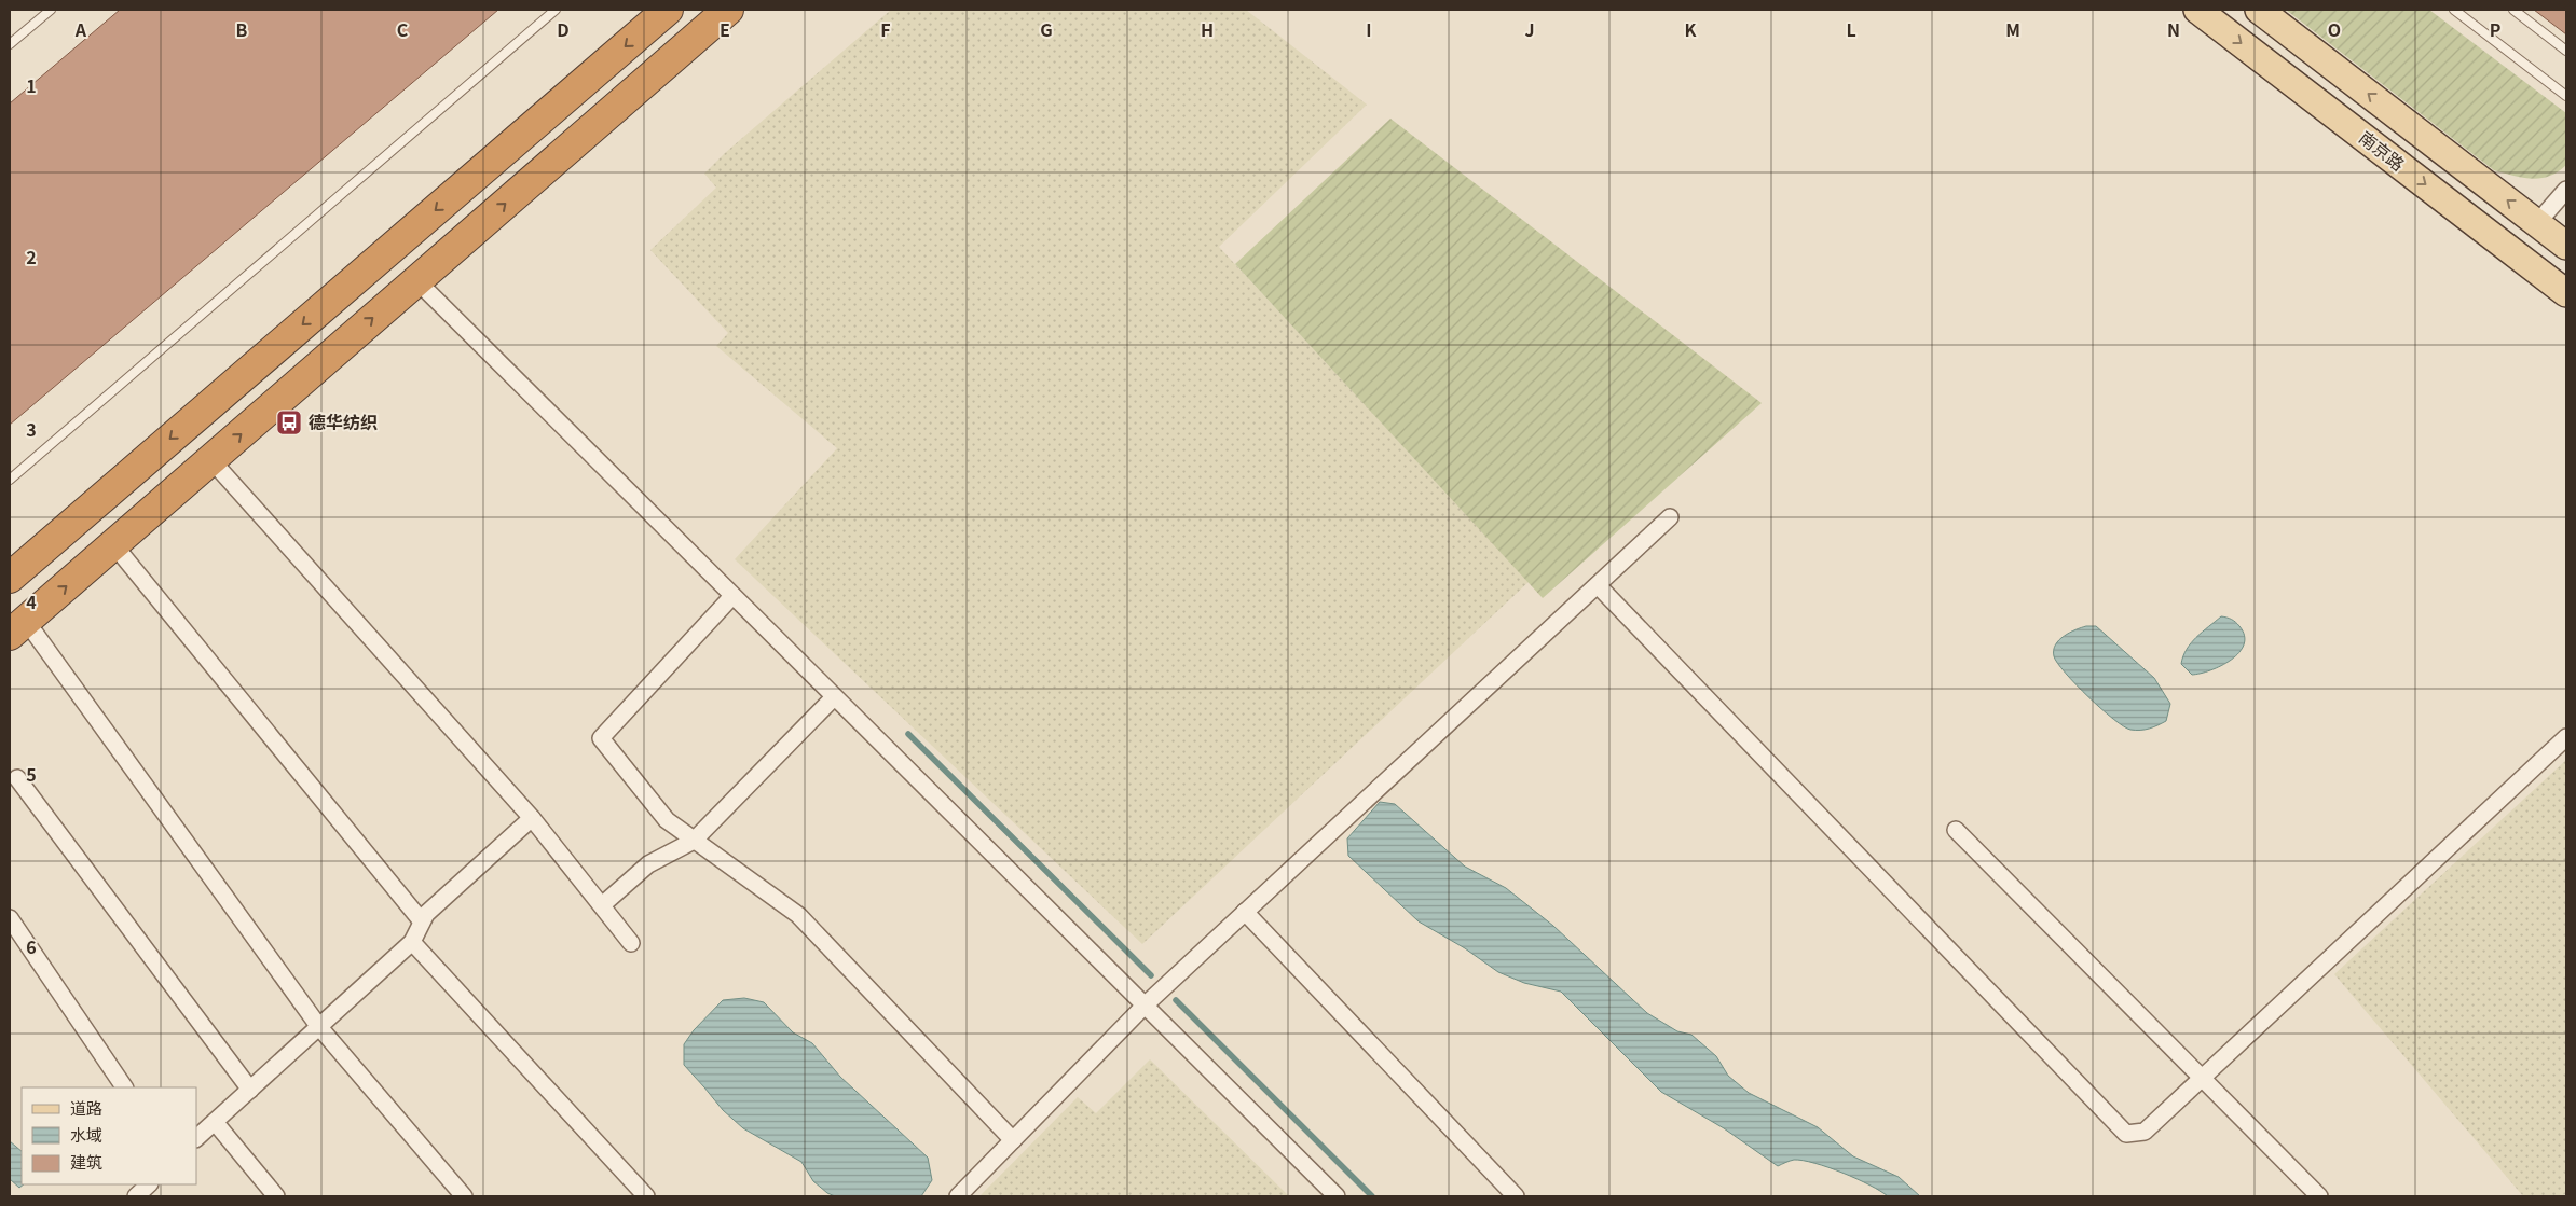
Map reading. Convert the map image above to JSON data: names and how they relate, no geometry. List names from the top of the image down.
{
  "streets": {
    "main road": ["南京路"]
  },
  "places": {
    "bus stop": ["德华纺织"]
  },
  "legend": ["道路", "水域", "建筑"],
  "grid": {
    "columns": [
      "A",
      "B",
      "C",
      "D",
      "E",
      "F",
      "G",
      "H",
      "I",
      "J",
      "K",
      "L",
      "M",
      "N",
      "O",
      "P"
    ],
    "rows": [
      "1",
      "2",
      "3",
      "4",
      "5",
      "6"
    ]
  }
}
